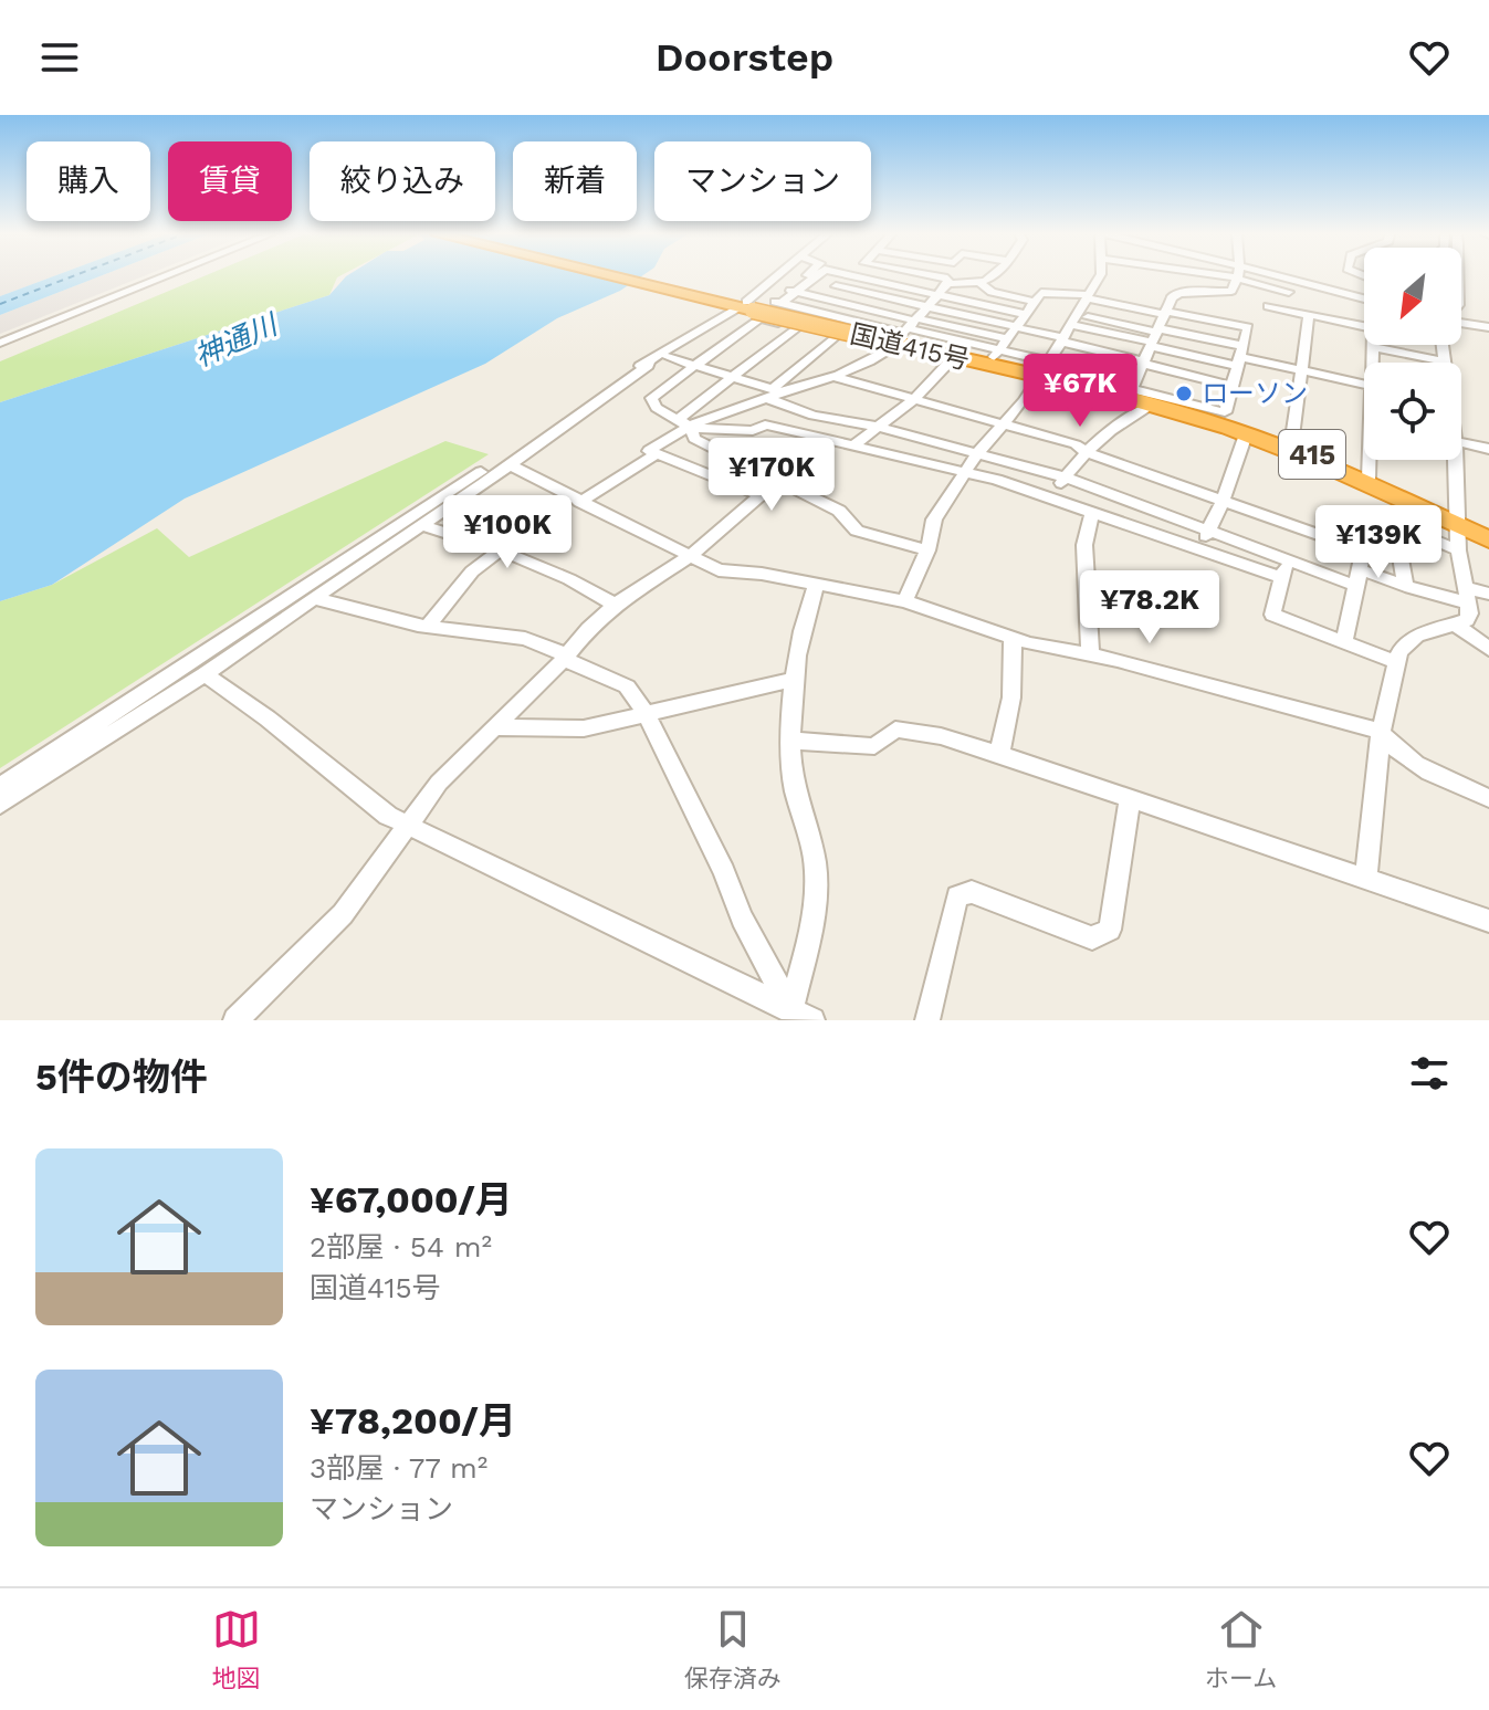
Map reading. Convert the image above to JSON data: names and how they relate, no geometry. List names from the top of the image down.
{
  "streets": {
    "highway": ["国道415号", "415"]
  },
  "crossings": [
    ["国道415号", "415"]
  ],
  "water": ["神通川"],
  "places": ["ローソン"],
  "north": "bottom left",
  "page": {
    "header": "Doorstep",
    "chip": [
      "購入",
      "賃貸",
      "絞り込み",
      "新着",
      "マンション"
    ],
    "price": [
      "¥67K",
      "¥170K",
      "¥100K",
      "¥139K",
      "¥78.2K"
    ],
    "heading": "5件の物件",
    "list": [
      {
        "name": "¥67,000/月",
        "note": "2部屋 · 54 m² · 国道415号"
      },
      {
        "name": "¥78,200/月",
        "note": "3部屋 · 77 m² · マンション"
      }
    ],
    "tabs": ["地図", "保存済み", "ホーム"]
  }
}
